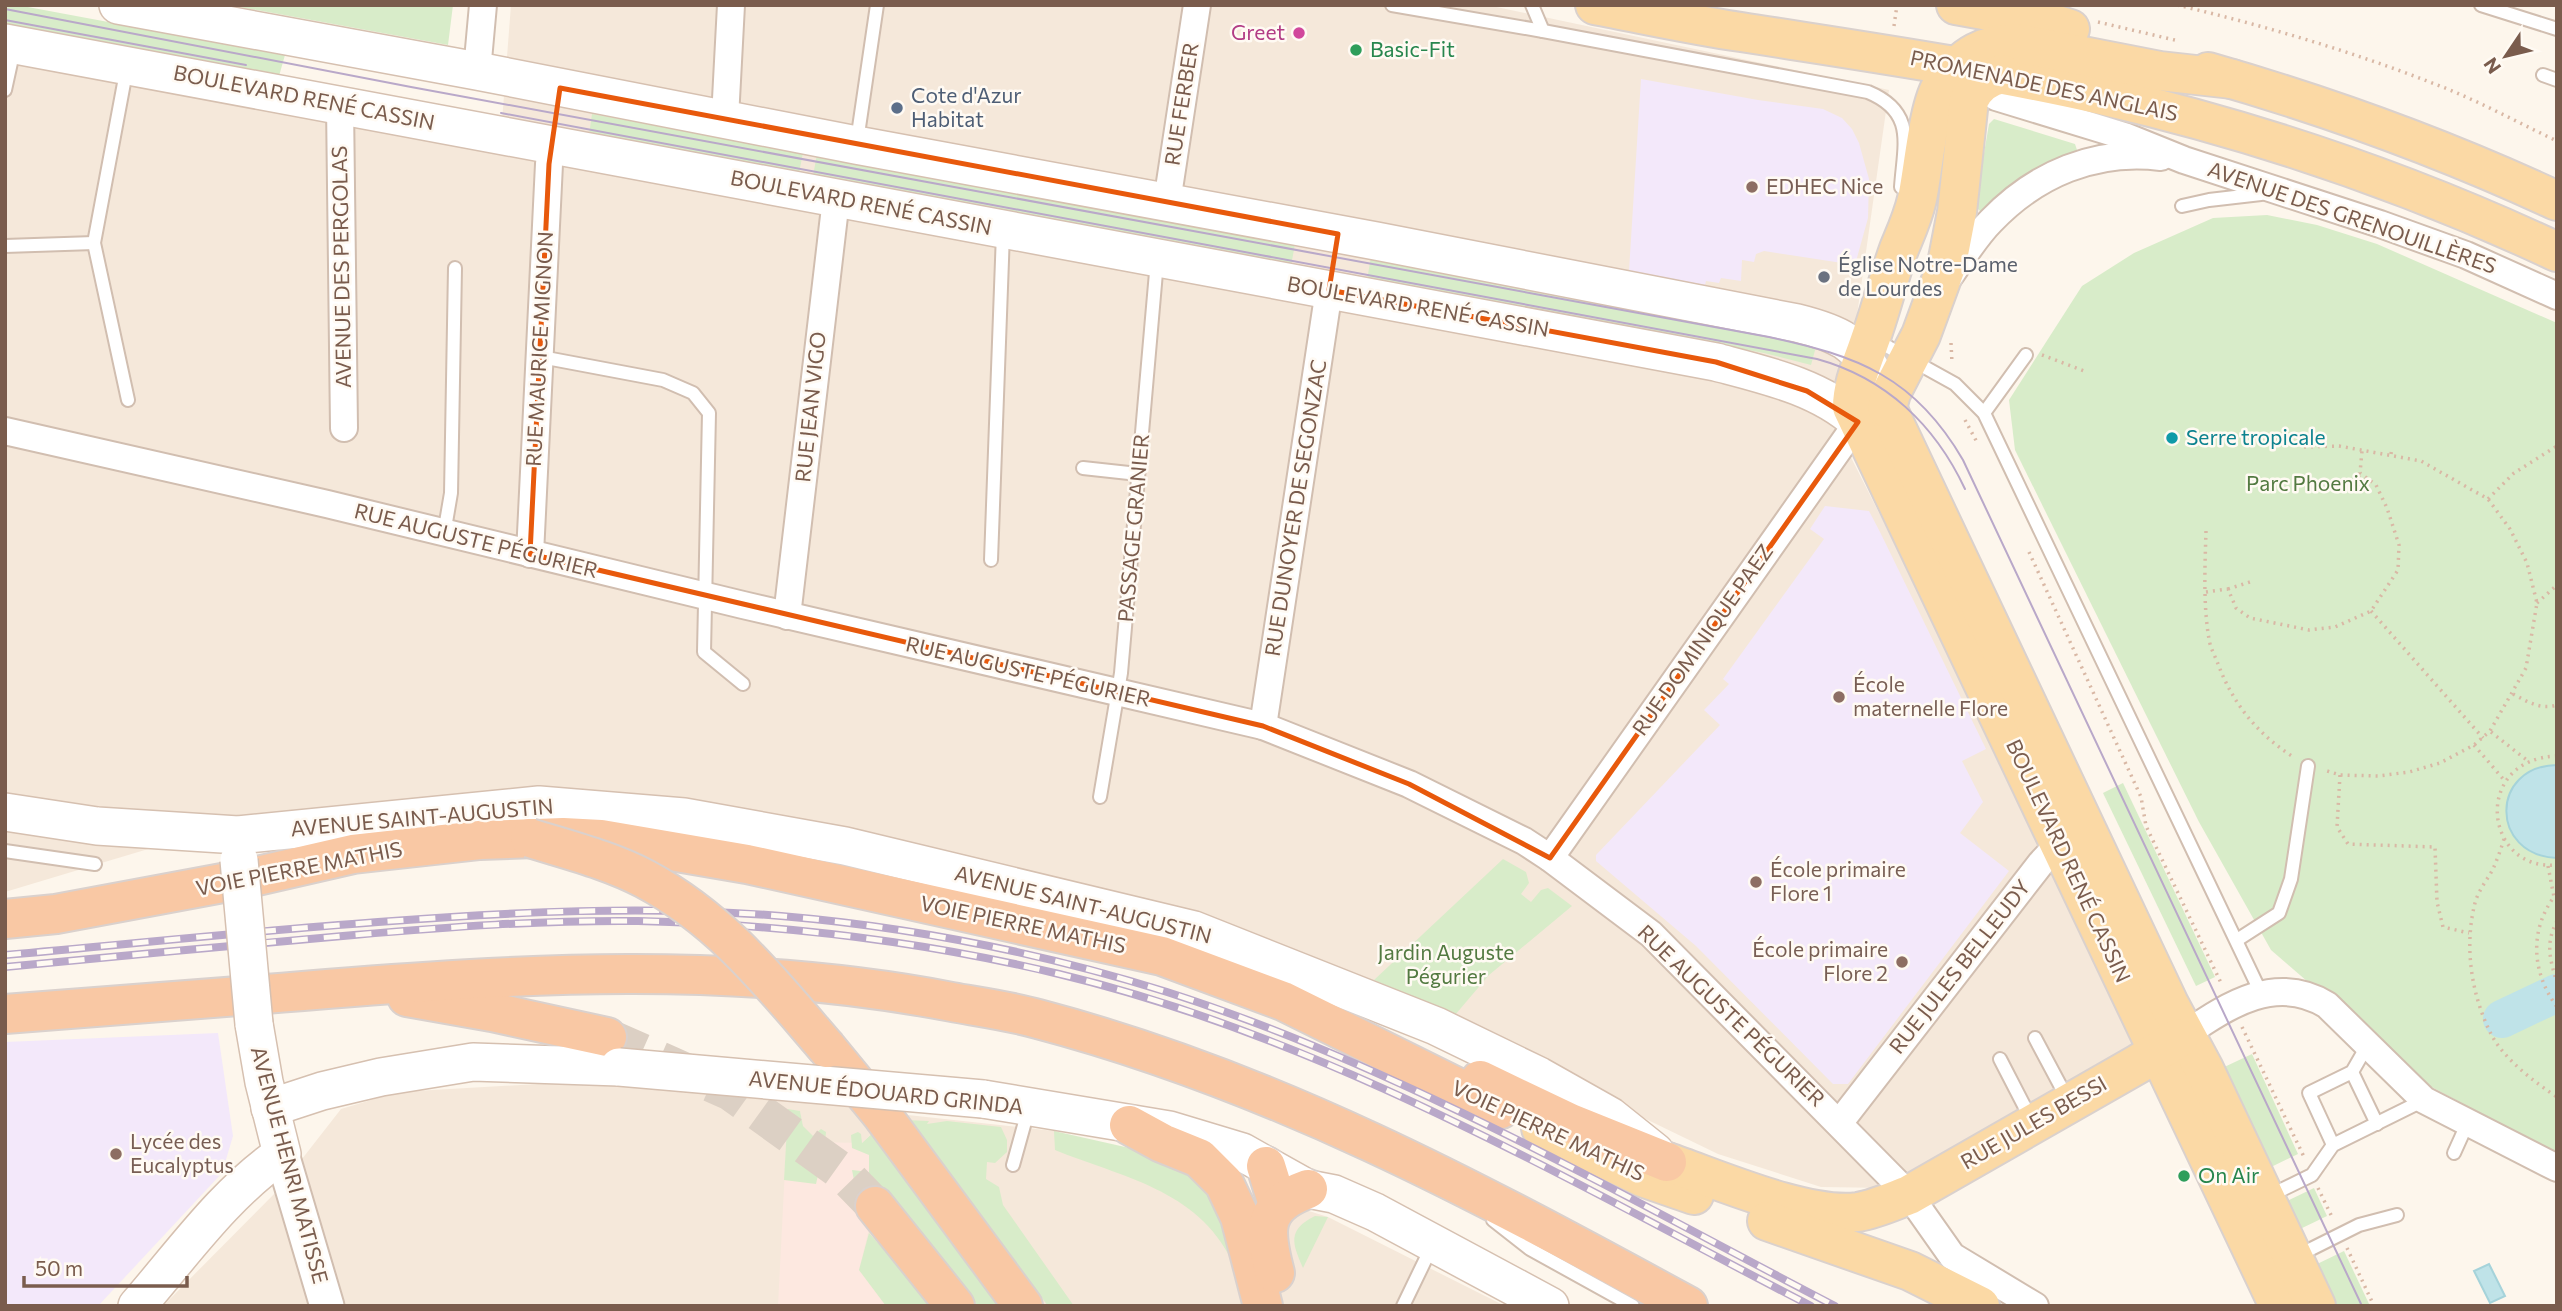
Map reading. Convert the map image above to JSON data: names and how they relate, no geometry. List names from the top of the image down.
{
  "streets": {
    "highway": ["VOIE PIERRE MATHIS"],
    "main road": [
      "PROMENADE DES ANGLAIS",
      "BOULEVARD RENÉ CASSIN",
      "AVENUE DES GRENOUILLÈRES",
      "AVENUE SAINT-AUGUSTIN",
      "AVENUE ÉDOUARD GRINDA",
      "RUE JULES BESSI",
      "AVENUE HENRI MATISSE"
    ],
    "street": [
      "RUE FERBER",
      "AVENUE DES PERGOLAS",
      "RUE MAURICE MIGNON",
      "RUE JEAN VIGO",
      "RUE DUNOYER DE SEGONZAC",
      "RUE AUGUSTE PÉGURIER",
      "RUE DOMINIQUE PAEZ",
      "RUE JULES BELLEUDY"
    ],
    "lane": ["PASSAGE GRANIER"]
  },
  "crossings": [
    ["PROMENADE DES ANGLAIS", "AVENUE DES GRENOUILLÈRES"],
    ["BOULEVARD RENÉ CASSIN", "AVENUE DES GRENOUILLÈRES"],
    ["BOULEVARD RENÉ CASSIN", "AVENUE DES PERGOLAS"],
    ["BOULEVARD RENÉ CASSIN", "RUE MAURICE MIGNON"],
    ["BOULEVARD RENÉ CASSIN", "RUE JEAN VIGO"],
    ["BOULEVARD RENÉ CASSIN", "RUE DUNOYER DE SEGONZAC"],
    ["BOULEVARD RENÉ CASSIN", "PASSAGE GRANIER"],
    ["BOULEVARD RENÉ CASSIN", "RUE DOMINIQUE PAEZ"],
    ["BOULEVARD RENÉ CASSIN", "RUE JULES BELLEUDY"],
    ["BOULEVARD RENÉ CASSIN", "RUE JULES BESSI"],
    ["AVENUE DES GRENOUILLÈRES", "RUE DOMINIQUE PAEZ"],
    ["RUE MAURICE MIGNON", "RUE AUGUSTE PÉGURIER"],
    ["RUE JEAN VIGO", "RUE AUGUSTE PÉGURIER"],
    ["RUE DUNOYER DE SEGONZAC", "RUE AUGUSTE PÉGURIER"],
    ["PASSAGE GRANIER", "RUE AUGUSTE PÉGURIER"],
    ["RUE AUGUSTE PÉGURIER", "RUE DOMINIQUE PAEZ"],
    ["RUE AUGUSTE PÉGURIER", "AVENUE SAINT-AUGUSTIN"],
    ["RUE AUGUSTE PÉGURIER", "RUE JULES BELLEUDY"],
    ["RUE AUGUSTE PÉGURIER", "RUE JULES BESSI"],
    ["AVENUE SAINT-AUGUSTIN", "RUE JULES BESSI"],
    ["AVENUE SAINT-AUGUSTIN", "AVENUE HENRI MATISSE"],
    ["AVENUE ÉDOUARD GRINDA", "AVENUE HENRI MATISSE"]
  ],
  "parks": ["Parc Phoenix", "Jardin Auguste Pégurier"],
  "places": [
    "Greet",
    "Basic-Fit",
    "Cote d'Azur Habitat",
    "EDHEC Nice",
    "Église Notre-Dame de Lourdes",
    "Serre tropicale",
    "École maternelle Flore",
    "École primaire Flore 1",
    "École primaire Flore 2",
    "Lycée des Eucalyptus",
    "On Air"
  ],
  "scale_bar": "50 m",
  "north": "bottom left"
}
